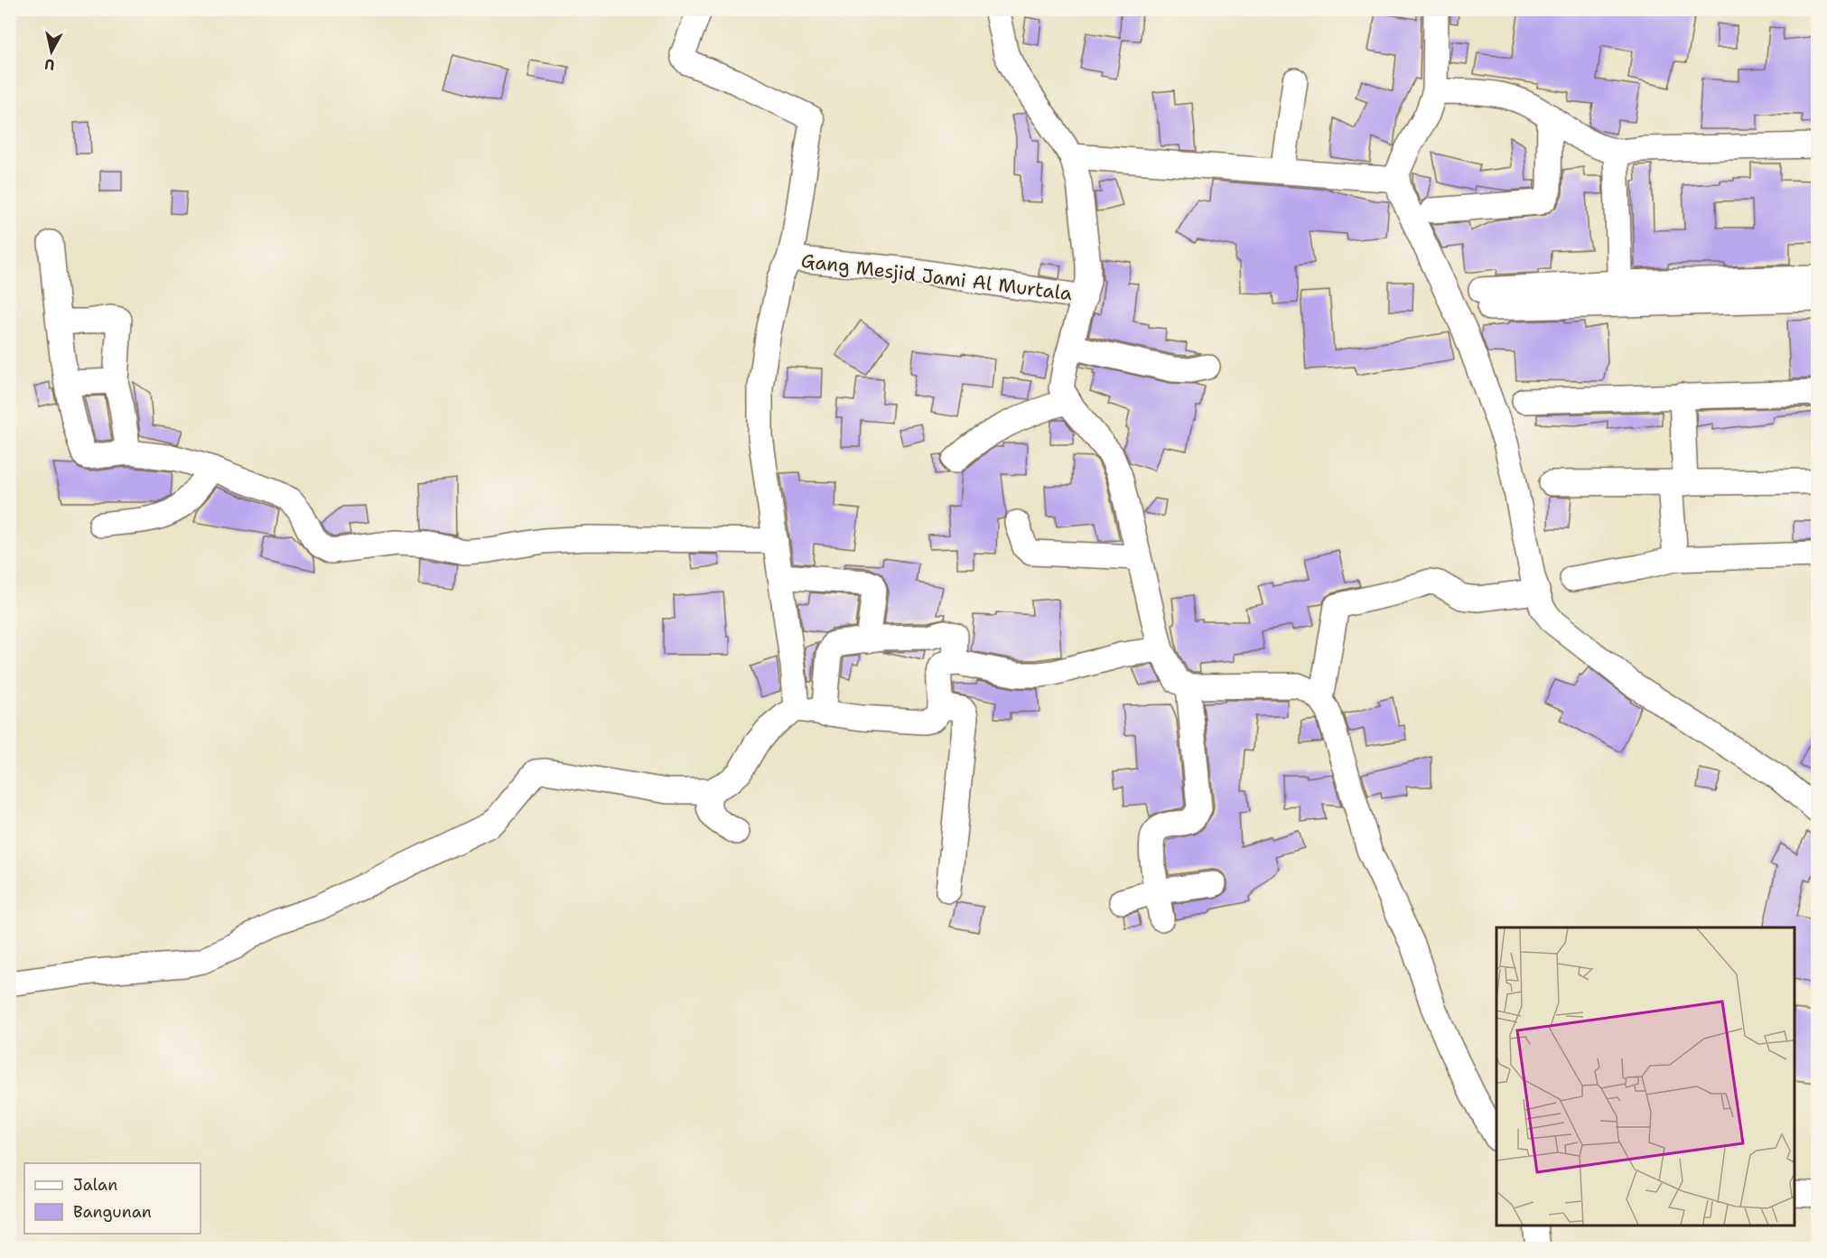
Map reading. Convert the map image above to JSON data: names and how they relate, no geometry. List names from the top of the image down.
{
  "streets": {
    "street": ["Gang Mesjid Jami Al Murtala"]
  },
  "legend": ["Jalan", "Bangunan"],
  "north": "bottom"
}
